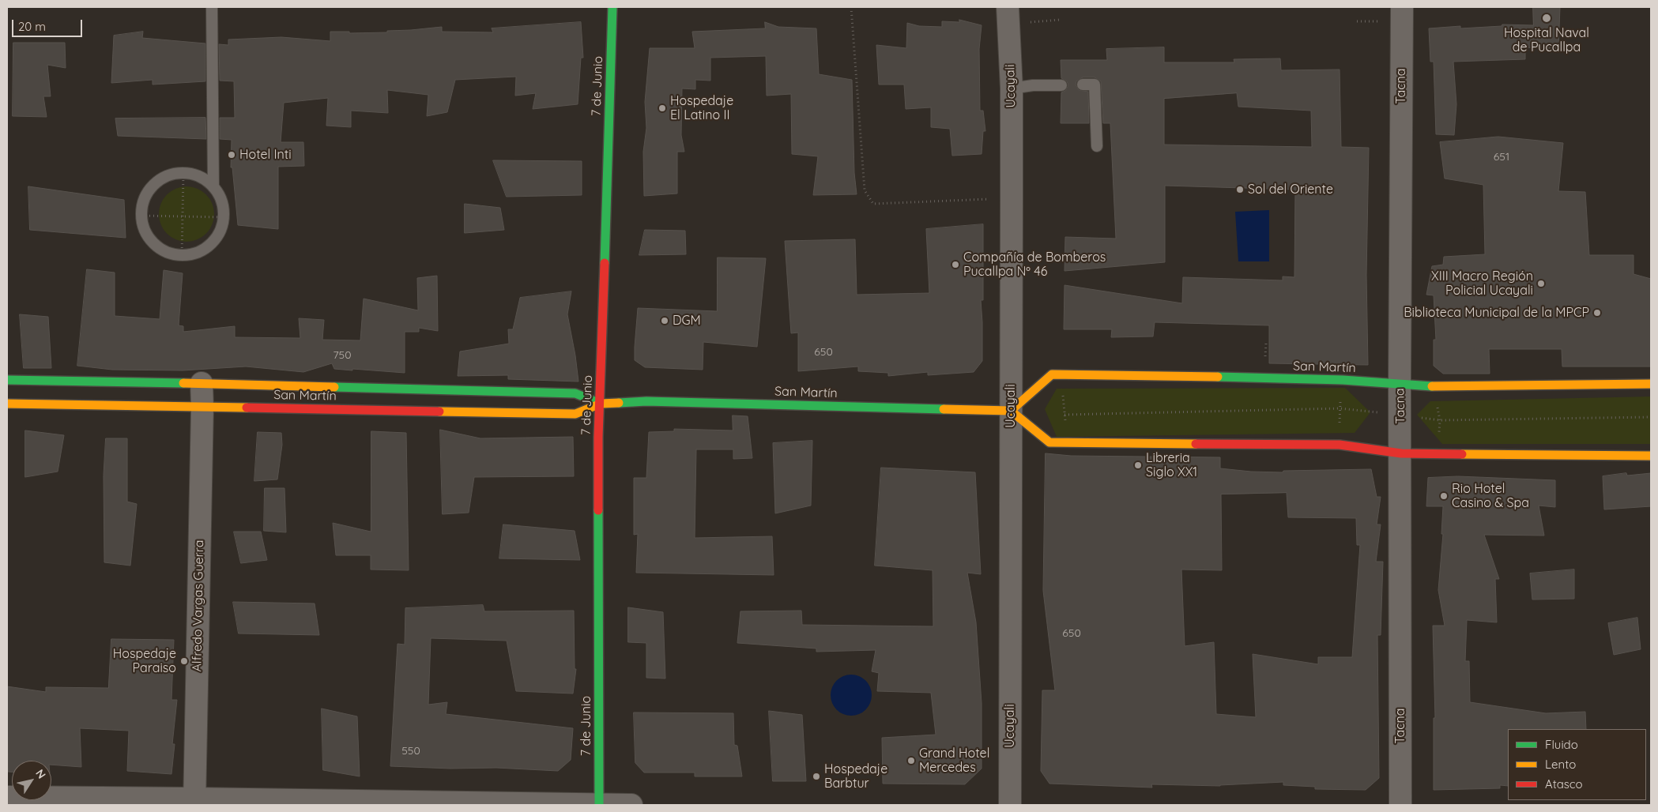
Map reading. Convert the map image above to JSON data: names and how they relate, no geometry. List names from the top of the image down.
{
  "streets": {
    "main road": ["7 de Junio", "San Martín"],
    "street": ["Ucayali", "Tacna", "Alfredo Vargas Guerra"]
  },
  "crossings": [
    ["7 de Junio", "San Martín"],
    ["Ucayali", "San Martín"],
    ["Tacna", "San Martín"],
    ["San Martín", "Alfredo Vargas Guerra"]
  ],
  "places": [
    "Hospital Naval de Pucallpa",
    "Hospedaje El Latino II",
    "Hotel Inti",
    "Sol del Oriente",
    "Compañía de Bomberos Pucallpa Nº 46",
    "XIII Macro Región Policial Ucayali",
    "Biblioteca Municipal de la MPCP",
    "DGM",
    "Libreria Siglo XX1",
    "Rio Hotel Casino & Spa",
    "Hospedaje Paraiso",
    "Grand Hotel Mercedes",
    "Hospedaje Barbtur"
  ],
  "house_numbers": [
    "651",
    "650",
    "750",
    "650",
    "550"
  ],
  "legend": ["Fluido", "Lento", "Atasco"],
  "scale_bar": "20 m",
  "north": "top right"
}
